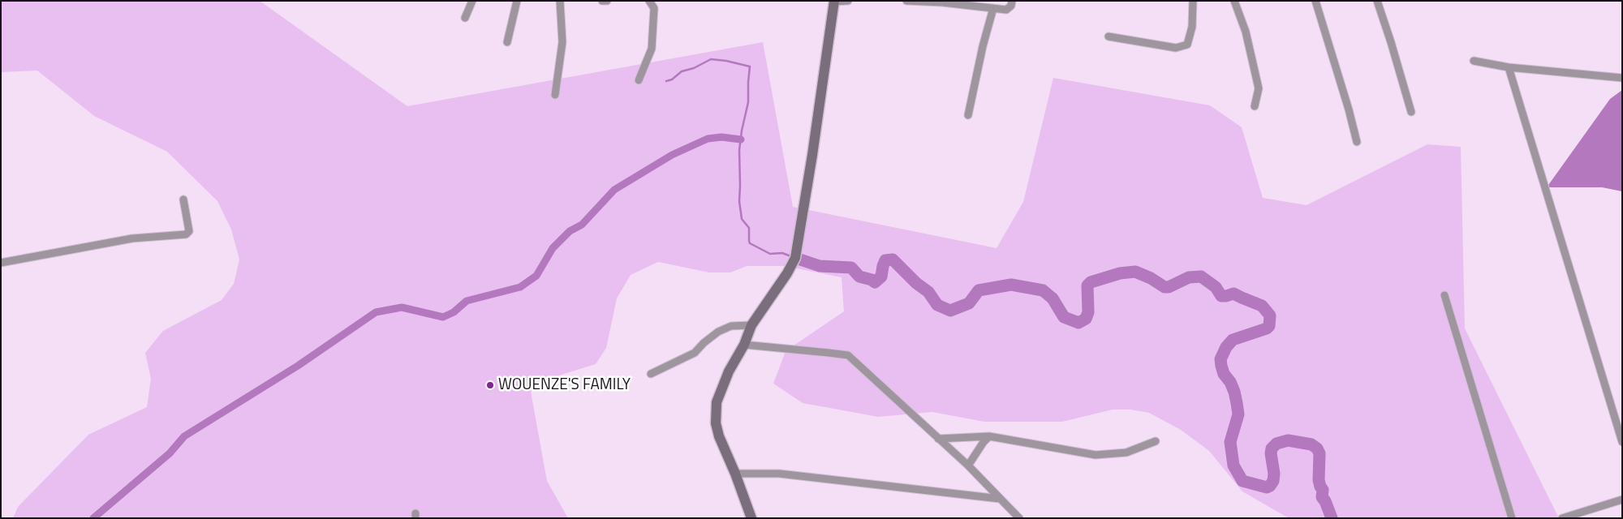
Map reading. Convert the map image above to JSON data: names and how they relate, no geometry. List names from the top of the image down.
{
  "places": ["WOUENZE'S FAMILY"]
}
